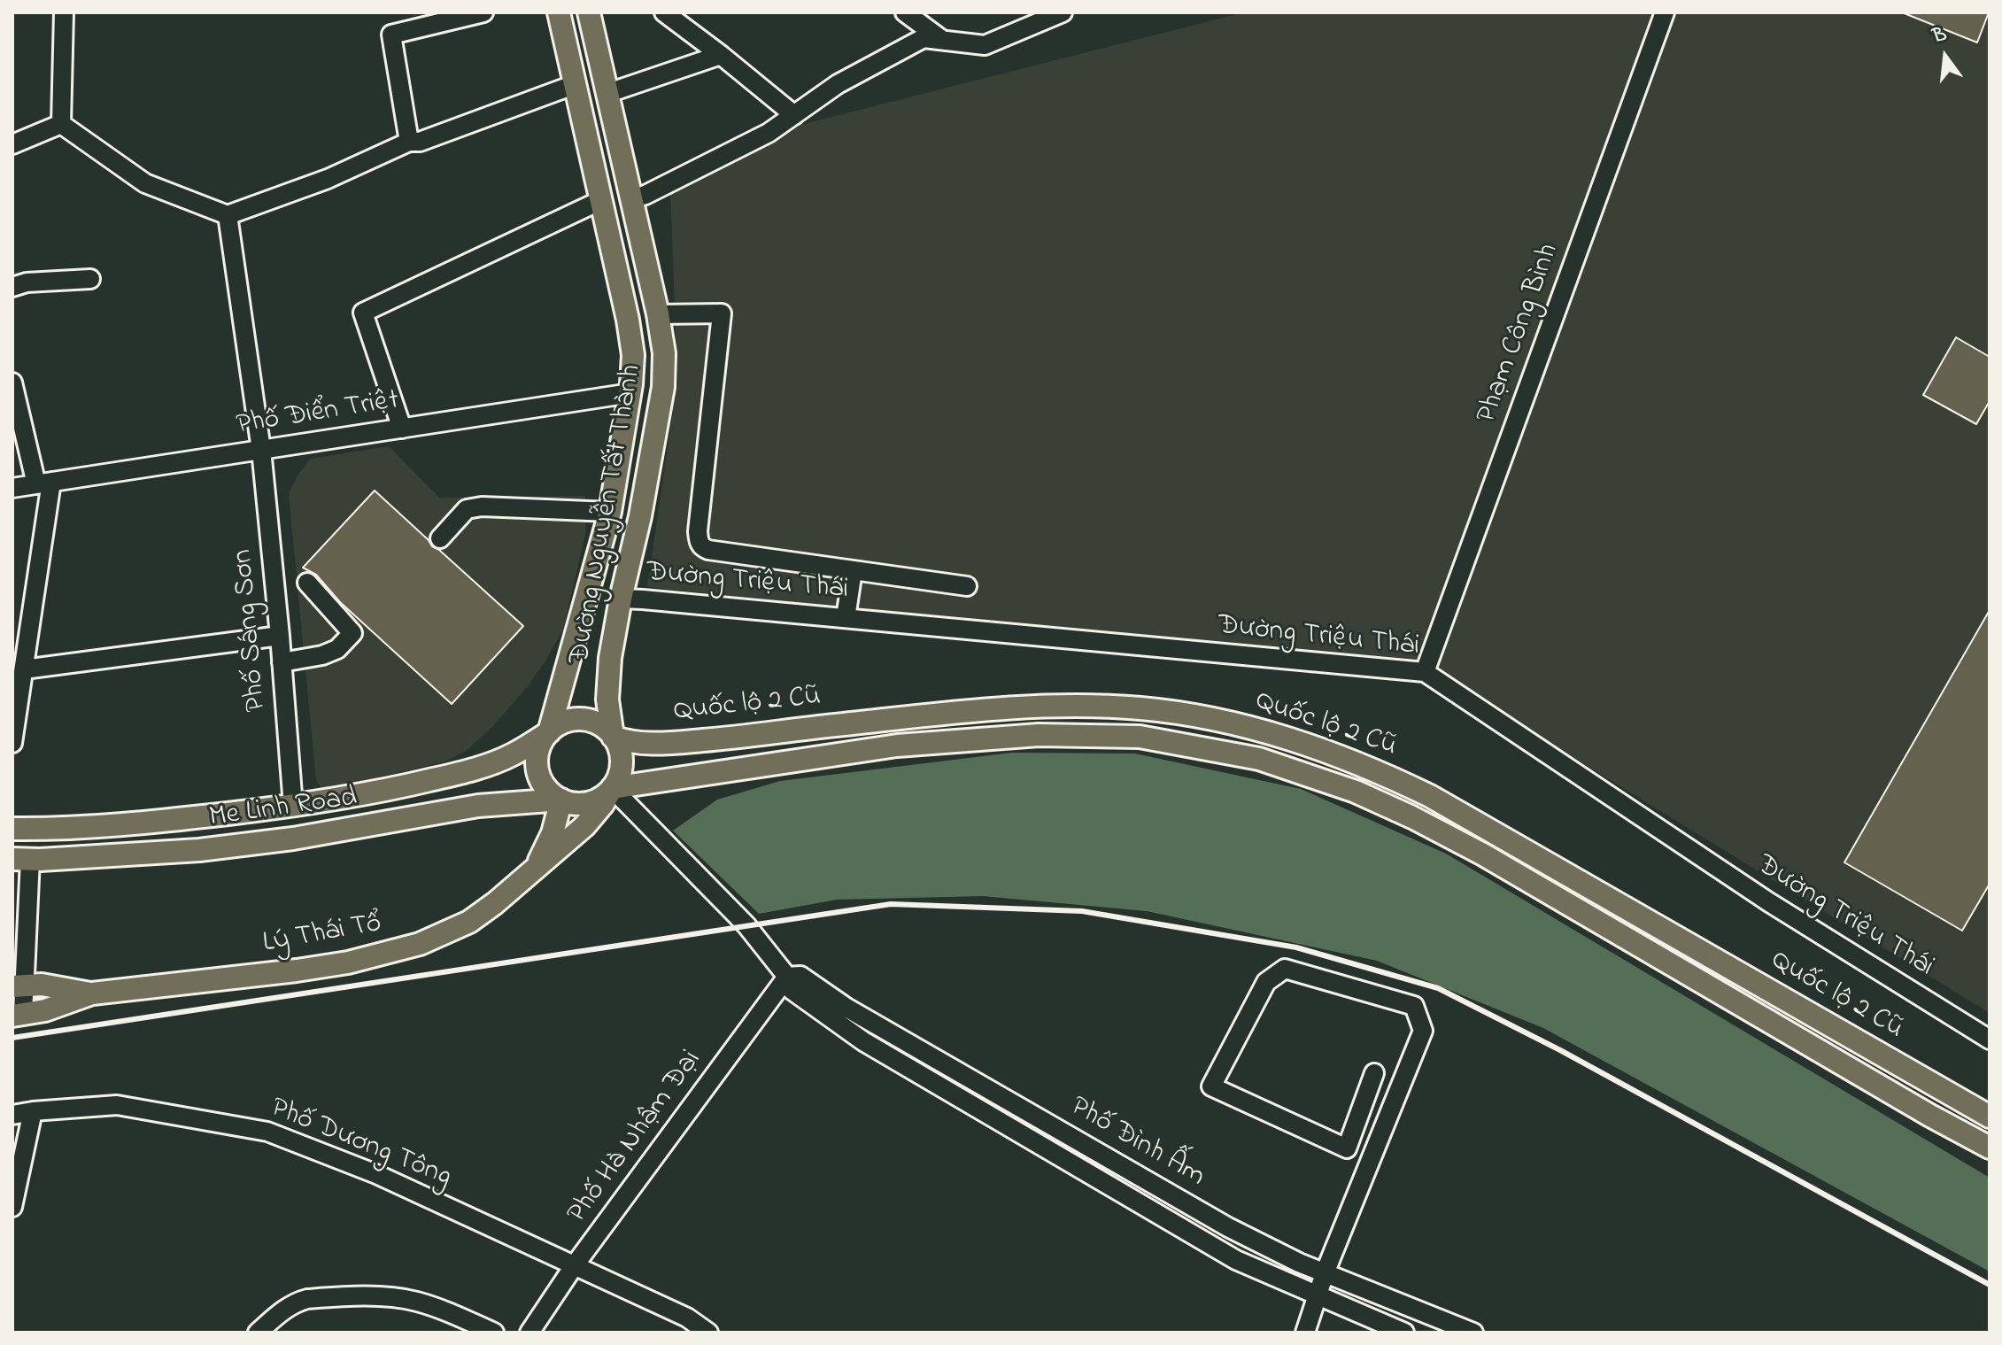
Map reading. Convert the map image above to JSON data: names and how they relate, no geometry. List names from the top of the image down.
{
  "streets": {
    "main road": [
      "Đường Nguyễn Tất Thành",
      "Quốc lộ 2 Cũ",
      "Me Linh Road",
      "Lý Thái Tổ"
    ],
    "street": [
      "Phạm Công Bình",
      "Phố Điển Triệt",
      "Đường Triệu Thái",
      "Phố Sáng Sơn",
      "Phố Hà Nhậm Đại",
      "Phố Đình Ấm",
      "Phố Dương Tông"
    ]
  },
  "crossings": [
    ["Phạm Công Bình", "Đường Triệu Thái"],
    ["Phố Điển Triệt", "Đường Nguyễn Tất Thành"],
    ["Phố Điển Triệt", "Phố Sáng Sơn"],
    ["Đường Nguyễn Tất Thành", "Đường Triệu Thái"],
    ["Đường Nguyễn Tất Thành", "Quốc lộ 2 Cũ"],
    ["Đường Nguyễn Tất Thành", "Me Linh Road"],
    ["Đường Nguyễn Tất Thành", "Lý Thái Tổ"],
    ["Đường Nguyễn Tất Thành", "Phố Đình Ấm"],
    ["Phố Sáng Sơn", "Me Linh Road"],
    ["Quốc lộ 2 Cũ", "Me Linh Road"],
    ["Quốc lộ 2 Cũ", "Lý Thái Tổ"],
    ["Quốc lộ 2 Cũ", "Phố Đình Ấm"],
    ["Me Linh Road", "Lý Thái Tổ"],
    ["Me Linh Road", "Phố Đình Ấm"],
    ["Lý Thái Tổ", "Phố Đình Ấm"],
    ["Phố Hà Nhậm Đại", "Phố Đình Ấm"],
    ["Phố Hà Nhậm Đại", "Phố Dương Tông"]
  ],
  "north": "top"
}
